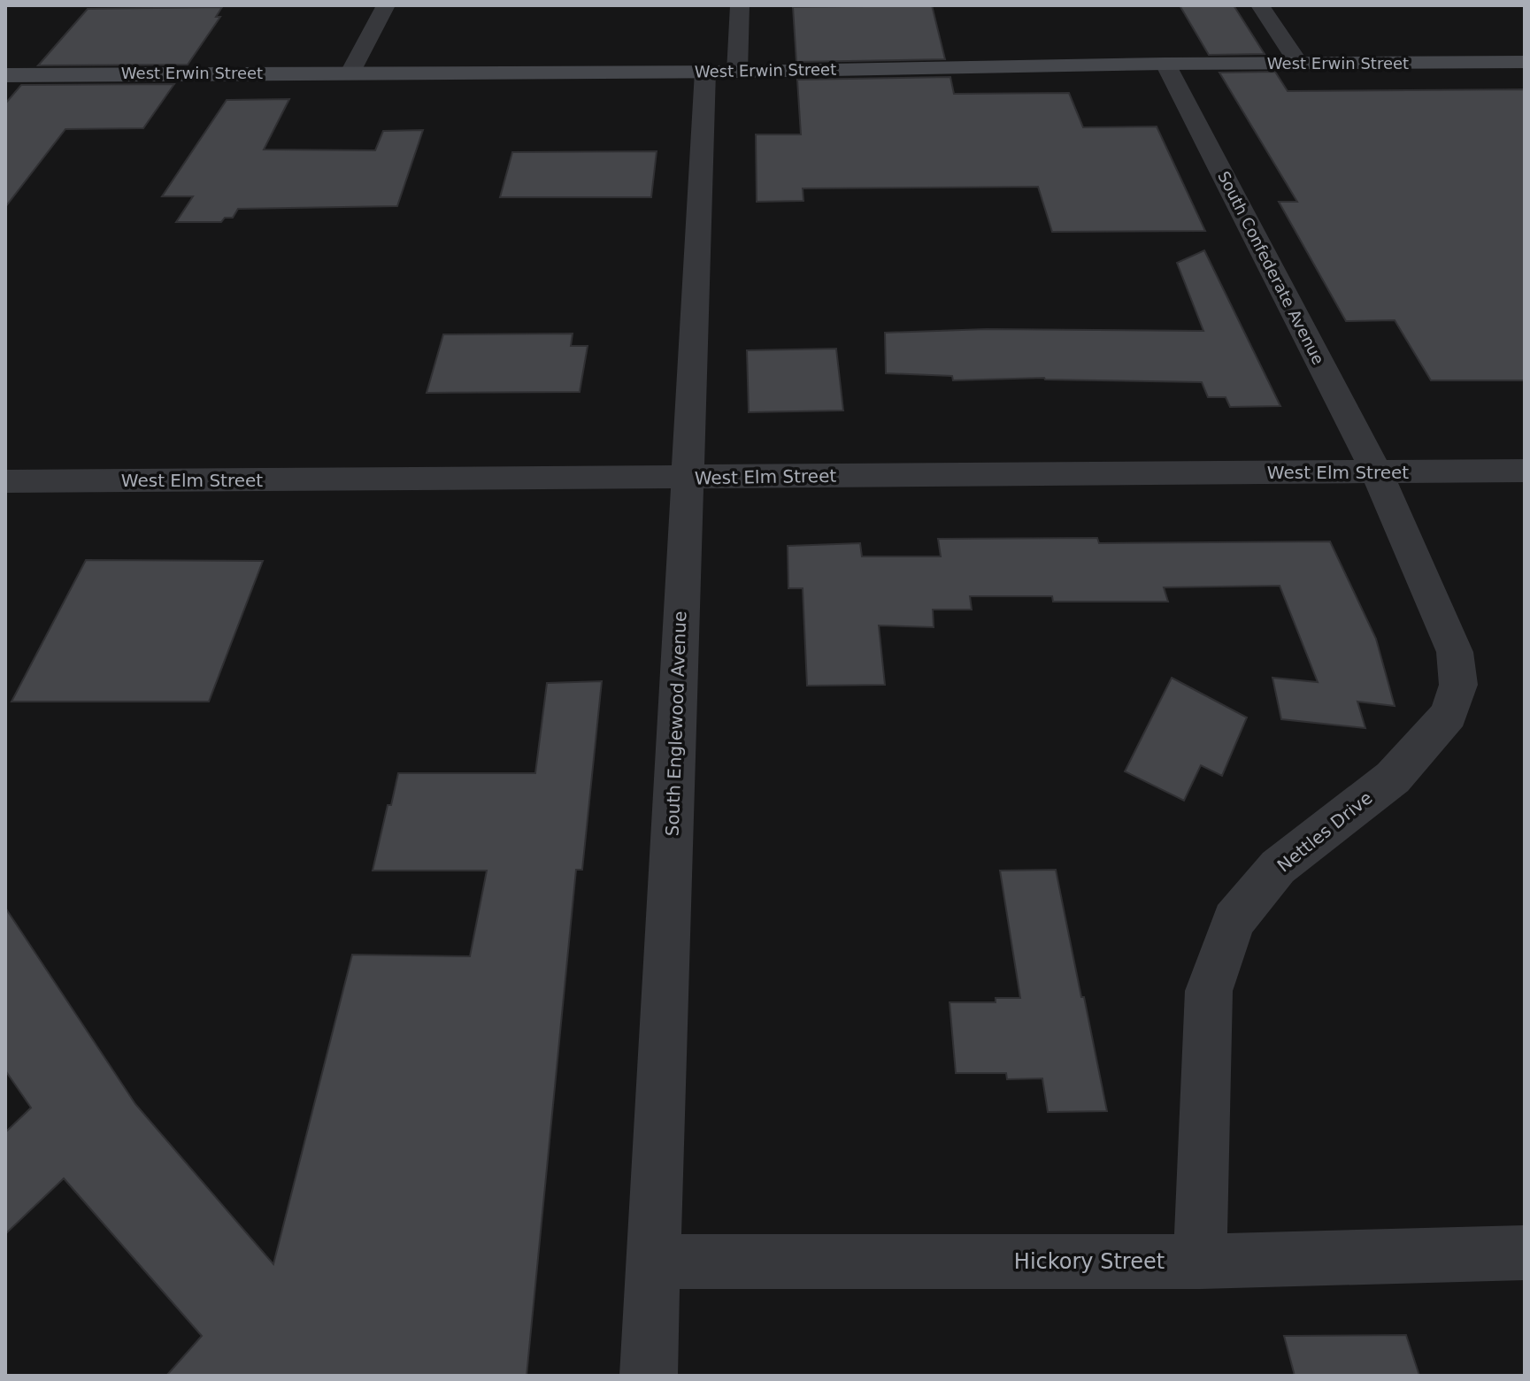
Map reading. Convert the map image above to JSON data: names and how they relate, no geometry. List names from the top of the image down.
{
  "streets": {
    "main road": ["West Erwin Street"],
    "street": [
      "South Confederate Avenue",
      "West Elm Street",
      "South Englewood Avenue",
      "Nettles Drive",
      "Hickory Street"
    ]
  },
  "crossings": [
    ["West Erwin Street", "South Confederate Avenue"],
    ["West Erwin Street", "South Englewood Avenue"],
    ["South Confederate Avenue", "West Elm Street"],
    ["South Confederate Avenue", "Nettles Drive"],
    ["West Elm Street", "South Englewood Avenue"],
    ["West Elm Street", "Nettles Drive"],
    ["South Englewood Avenue", "Hickory Street"],
    ["Nettles Drive", "Hickory Street"]
  ]
}
